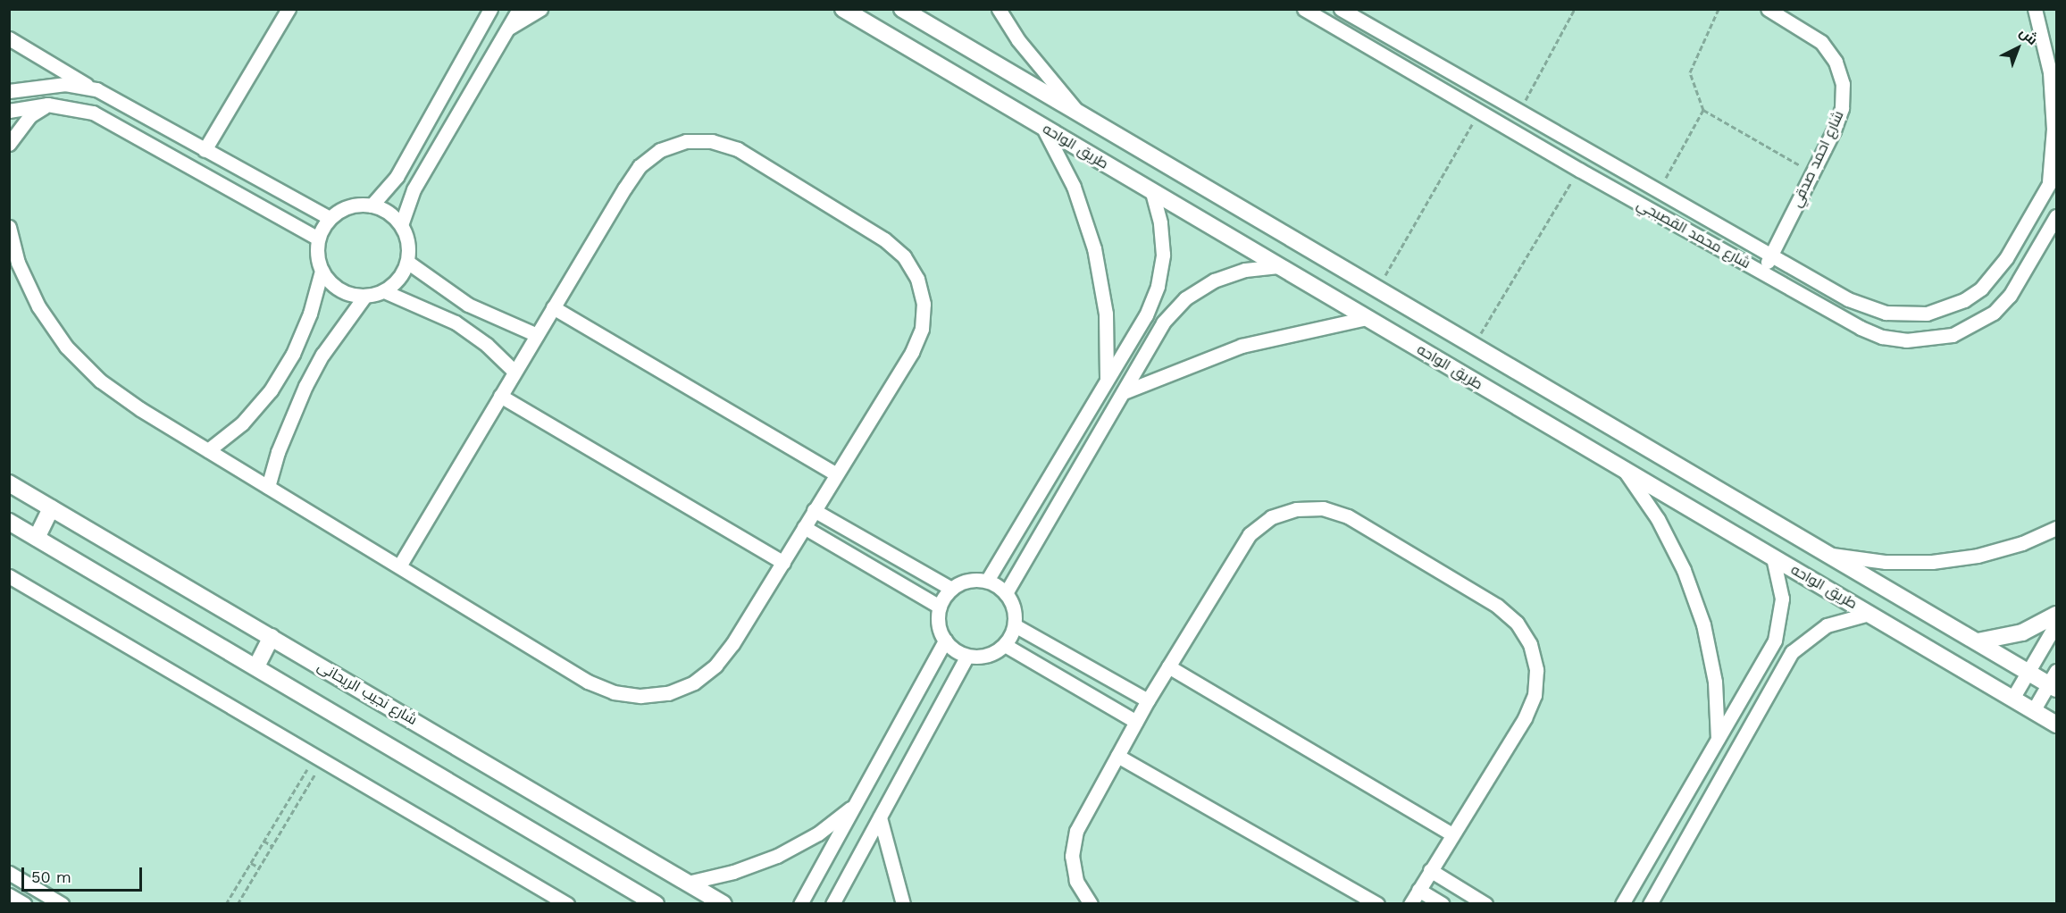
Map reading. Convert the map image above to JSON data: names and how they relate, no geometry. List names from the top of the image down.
{
  "streets": {
    "street": [
      "طريق الواحه",
      "شارع احمد صدقي",
      "شارع محمد القصبجي",
      "شارع نجيب الريحانى"
    ]
  },
  "crossings": [
    ["شارع احمد صدقي", "شارع محمد القصبجي"]
  ],
  "scale_bar": "50 m",
  "north": "top right"
}
